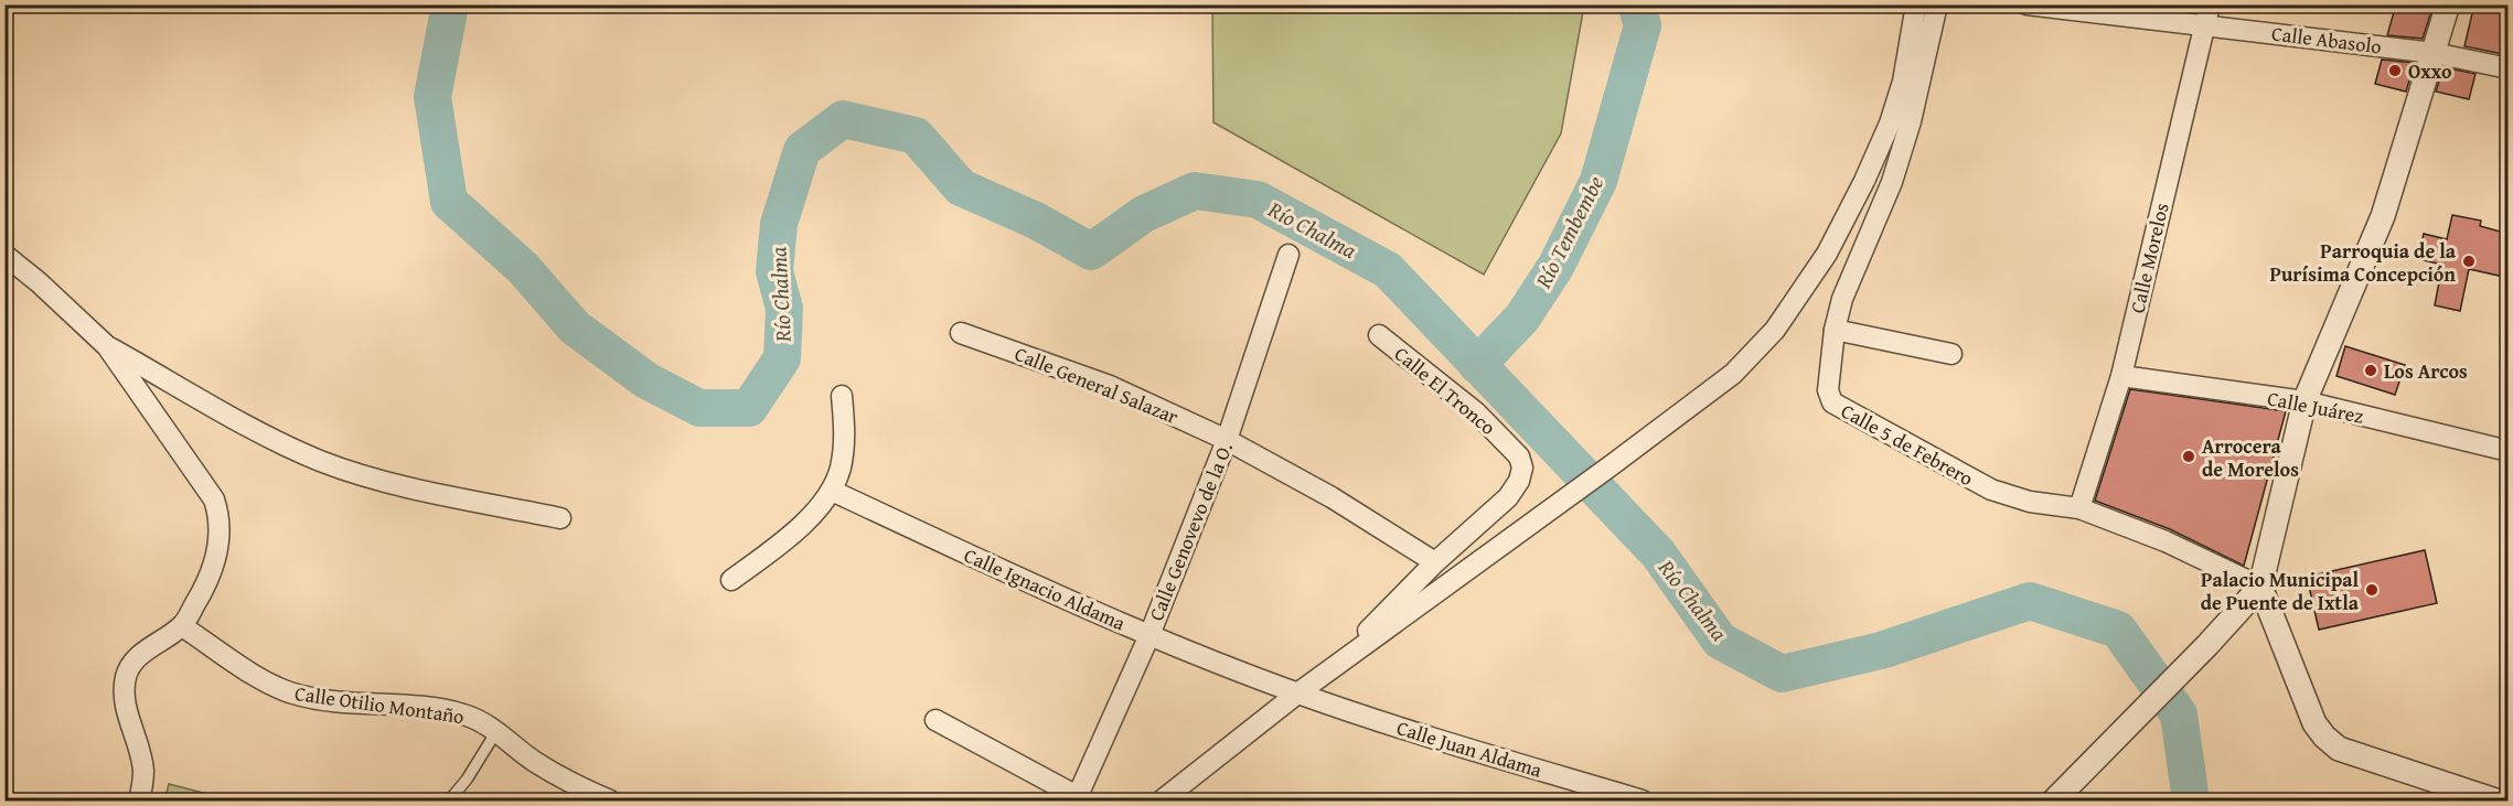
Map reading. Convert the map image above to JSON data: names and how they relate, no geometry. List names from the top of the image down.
{
  "streets": {
    "street": [
      "Calle Abasolo",
      "Calle Morelos",
      "Calle General Salazar",
      "Calle El Tronco",
      "Calle Juárez",
      "Calle 5 de Febrero",
      "Calle Genovevo de la O.",
      "Calle Ignacio Aldama",
      "Calle Otilio Montaño",
      "Calle Juan Aldama"
    ]
  },
  "crossings": [
    ["Calle Abasolo", "Calle Morelos"],
    ["Calle Morelos", "Calle Juárez"],
    ["Calle Morelos", "Calle 5 de Febrero"],
    ["Calle General Salazar", "Calle El Tronco"],
    ["Calle General Salazar", "Calle Genovevo de la O."],
    ["Calle Genovevo de la O.", "Calle Ignacio Aldama"],
    ["Calle Ignacio Aldama", "Calle Juan Aldama"]
  ],
  "water": ["Río Chalma", "Río Tembembe"],
  "places": [
    "Oxxo",
    "Parroquia de la Purísima Concepción",
    "Los Arcos",
    "Arrocera de Morelos",
    "Palacio Municipal de Puente de Ixtla"
  ]
}
